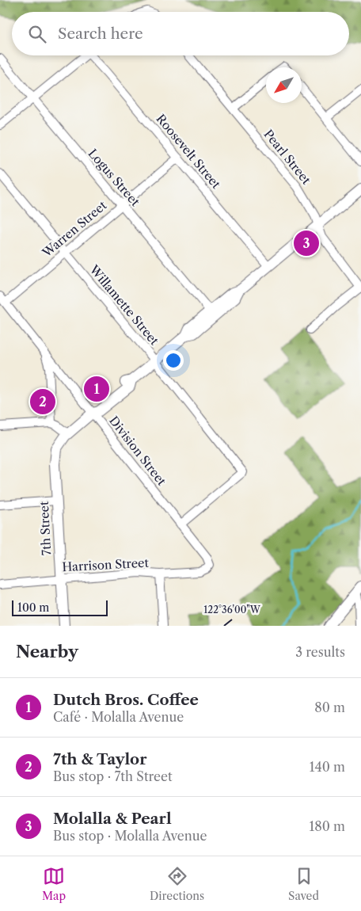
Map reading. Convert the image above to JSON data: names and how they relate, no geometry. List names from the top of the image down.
{
  "streets": {
    "main road": ["7th Street"],
    "street": [
      "Roosevelt Street",
      "Pearl Street",
      "Logus Street",
      "Warren Street",
      "Willamette Street",
      "Division Street",
      "Harrison Street"
    ]
  },
  "crossings": [
    ["Roosevelt Street", "Warren Street"],
    ["Logus Street", "Warren Street"],
    ["Warren Street", "Willamette Street"],
    ["Warren Street", "Division Street"],
    ["Willamette Street", "Division Street"],
    ["Willamette Street", "7th Street"],
    ["Division Street", "7th Street"],
    ["Division Street", "Harrison Street"],
    ["7th Street", "Harrison Street"]
  ],
  "scale_bar": "100 m",
  "north": "bottom left",
  "page": {
    "search": "Search here",
    "pins": ["3", "1", "2"],
    "scale": "100 m",
    "heading": ["Nearby", "3 results"],
    "list": [
      {
        "mark": "1",
        "name": "Dutch Bros. Coffee",
        "note": "Café · Molalla Avenue",
        "value": "80 m"
      },
      {
        "mark": "2",
        "name": "7th & Taylor",
        "note": "Bus stop · 7th Street",
        "value": "140 m"
      },
      {
        "mark": "3",
        "name": "Molalla & Pearl",
        "note": "Bus stop · Molalla Avenue",
        "value": "180 m"
      }
    ],
    "nav": ["Map", "Directions", "Saved"]
  },
  "coordinates": ["122°36'00\"W"]
}
